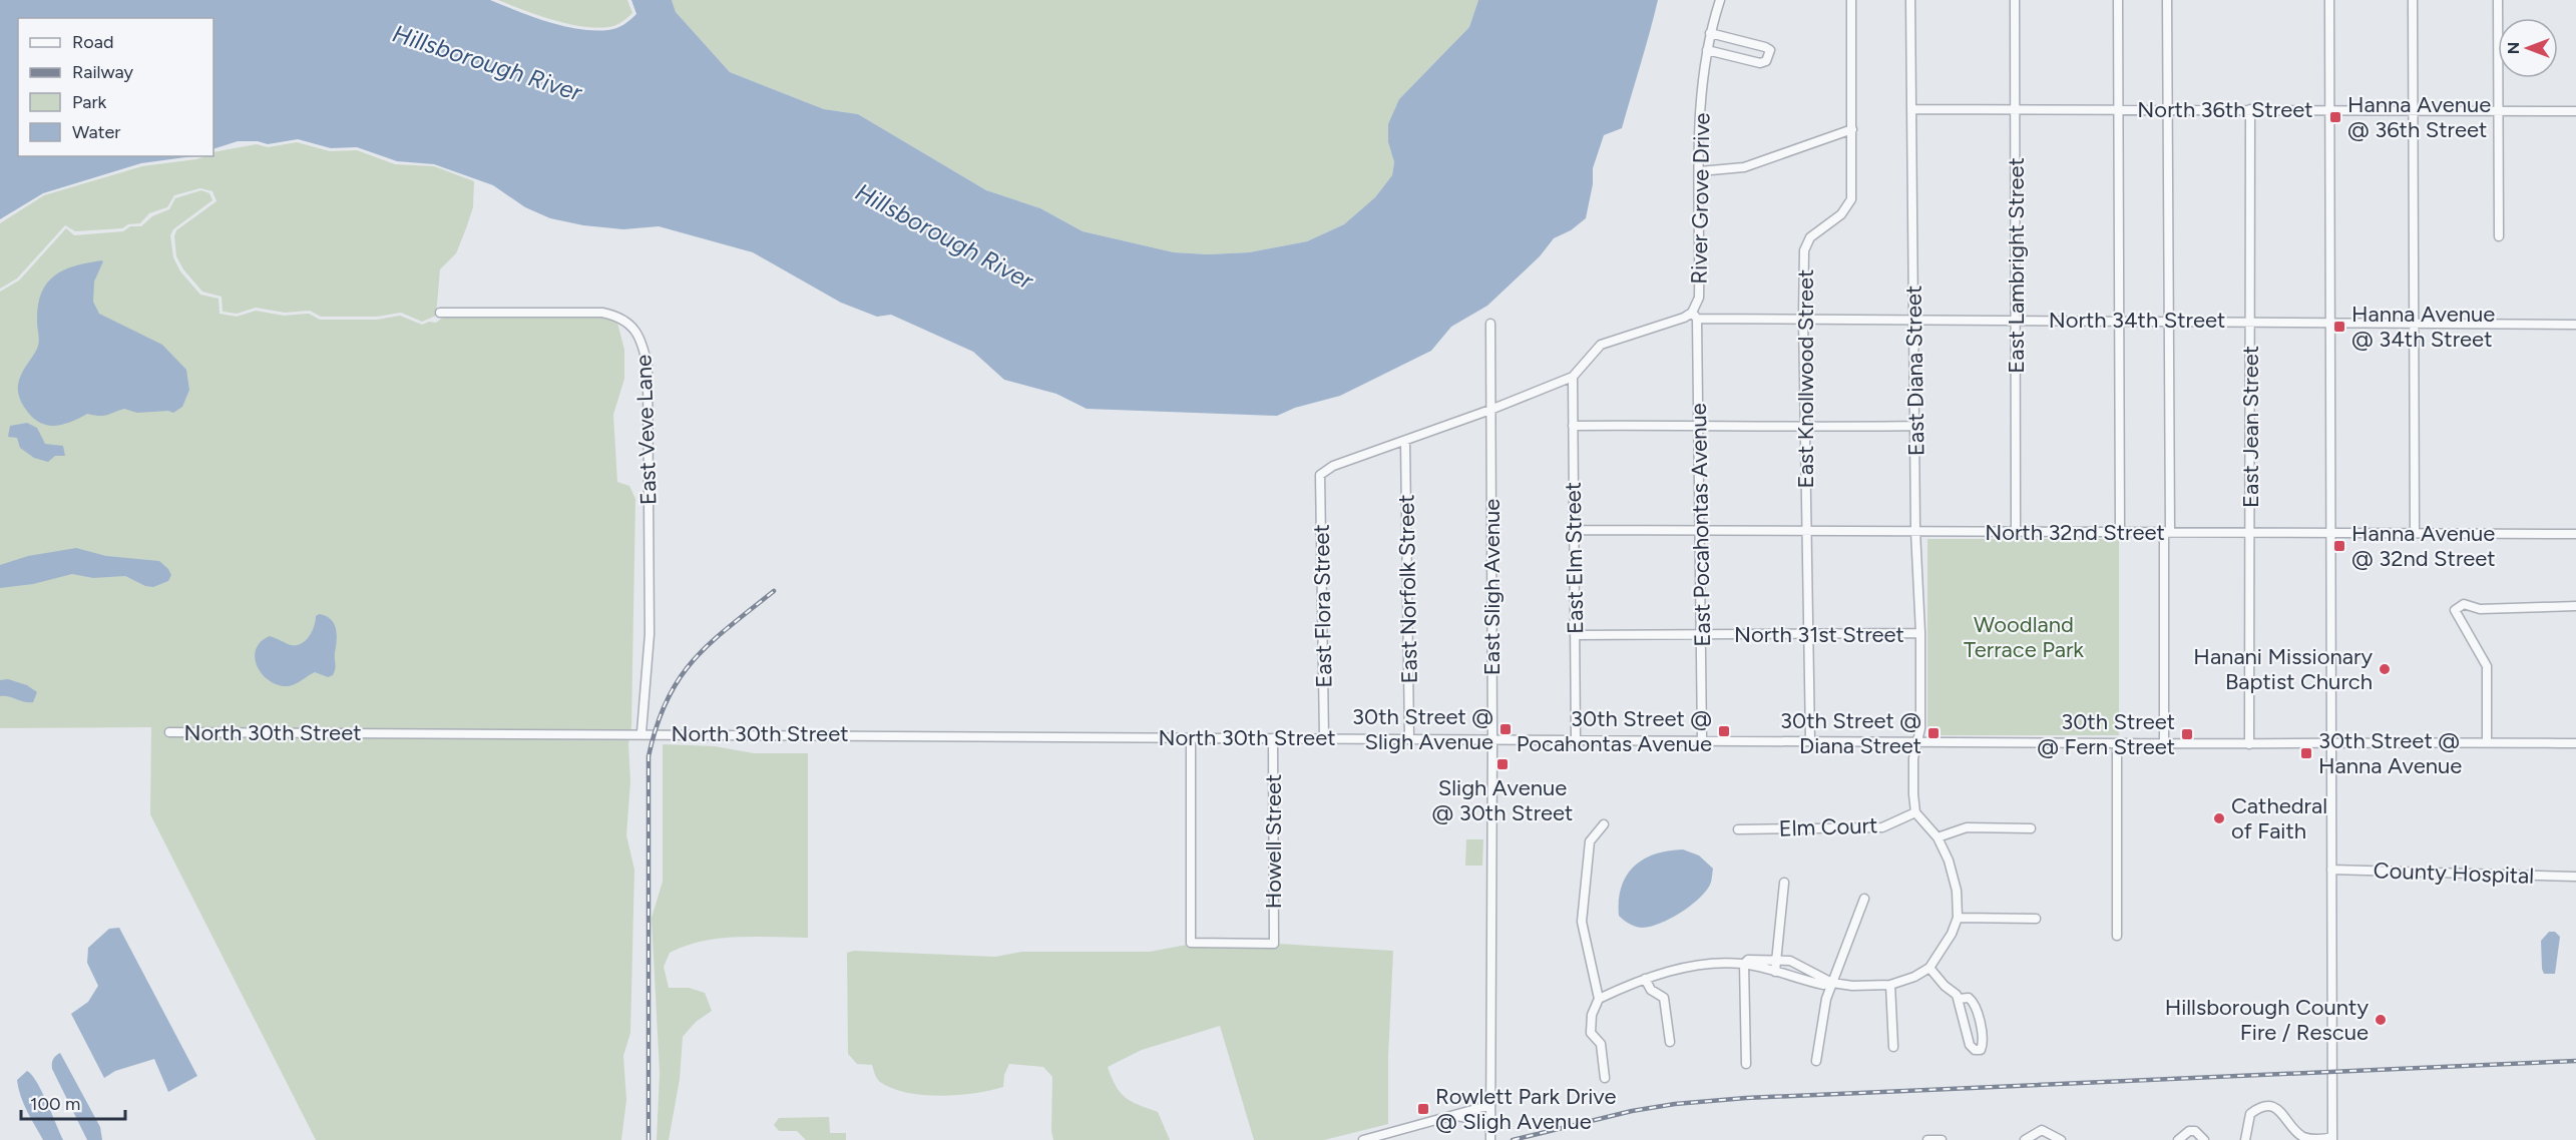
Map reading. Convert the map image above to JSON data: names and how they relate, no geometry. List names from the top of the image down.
{
  "streets": {
    "street": [
      "North 36th Street",
      "River Grove Drive",
      "East Lambright Street",
      "North 34th Street",
      "East Diana Street",
      "East Knollwood Street",
      "East Jean Street",
      "East Veve Lane",
      "East Pocahontas Avenue",
      "North 32nd Street",
      "East Elm Street",
      "East Sligh Avenue",
      "East Norfolk Street",
      "East Flora Street",
      "North 31st Street",
      "North 30th Street",
      "Elm Court",
      "Howell Street",
      "County Hospital"
    ]
  },
  "crossings": [
    ["North 36th Street", "East Lambright Street"],
    ["North 36th Street", "East Diana Street"],
    ["North 36th Street", "East Jean Street"],
    ["River Grove Drive", "North 34th Street"],
    ["River Grove Drive", "East Pocahontas Avenue"],
    ["River Grove Drive", "East Elm Street"],
    ["River Grove Drive", "East Sligh Avenue"],
    ["River Grove Drive", "East Norfolk Street"],
    ["River Grove Drive", "East Flora Street"],
    ["East Lambright Street", "North 34th Street"],
    ["East Lambright Street", "North 32nd Street"],
    ["North 34th Street", "East Diana Street"],
    ["North 34th Street", "East Knollwood Street"],
    ["North 34th Street", "East Jean Street"],
    ["North 34th Street", "East Pocahontas Avenue"],
    ["East Diana Street", "North 32nd Street"],
    ["East Diana Street", "North 31st Street"],
    ["East Diana Street", "North 30th Street"],
    ["East Diana Street", "Elm Court"],
    ["East Knollwood Street", "North 32nd Street"],
    ["East Knollwood Street", "North 31st Street"],
    ["East Knollwood Street", "North 30th Street"],
    ["East Jean Street", "North 32nd Street"],
    ["East Jean Street", "North 30th Street"],
    ["East Veve Lane", "North 30th Street"],
    ["East Pocahontas Avenue", "North 32nd Street"],
    ["East Pocahontas Avenue", "North 31st Street"],
    ["East Pocahontas Avenue", "North 30th Street"],
    ["North 32nd Street", "East Elm Street"],
    ["East Elm Street", "North 31st Street"],
    ["East Elm Street", "North 30th Street"],
    ["East Sligh Avenue", "North 30th Street"],
    ["East Norfolk Street", "North 30th Street"],
    ["East Flora Street", "North 30th Street"],
    ["North 30th Street", "Howell Street"]
  ],
  "water": ["Hillsborough River"],
  "parks": ["Woodland Terrace Park"],
  "places": {
    "transit": [
      "Hanna Avenue @ 36th Street",
      "Hanna Avenue @ 34th Street",
      "Hanna Avenue @ 32nd Street",
      "30th Street @ Sligh Avenue",
      "30th Street @ Pocahontas Avenue",
      "30th Street @ Diana Street",
      "30th Street @ Fern Street",
      "30th Street @ Hanna Avenue",
      "Sligh Avenue @ 30th Street",
      "Rowlett Park Drive @ Sligh Avenue"
    ],
    "other": ["Hanani Missionary Baptist Church", "Cathedral of Faith", "Hillsborough County Fire / Rescue"]
  },
  "legend": [
    "Road",
    "Railway",
    "Park",
    "Water"
  ],
  "scale_bar": "100 m",
  "north": "left"
}
